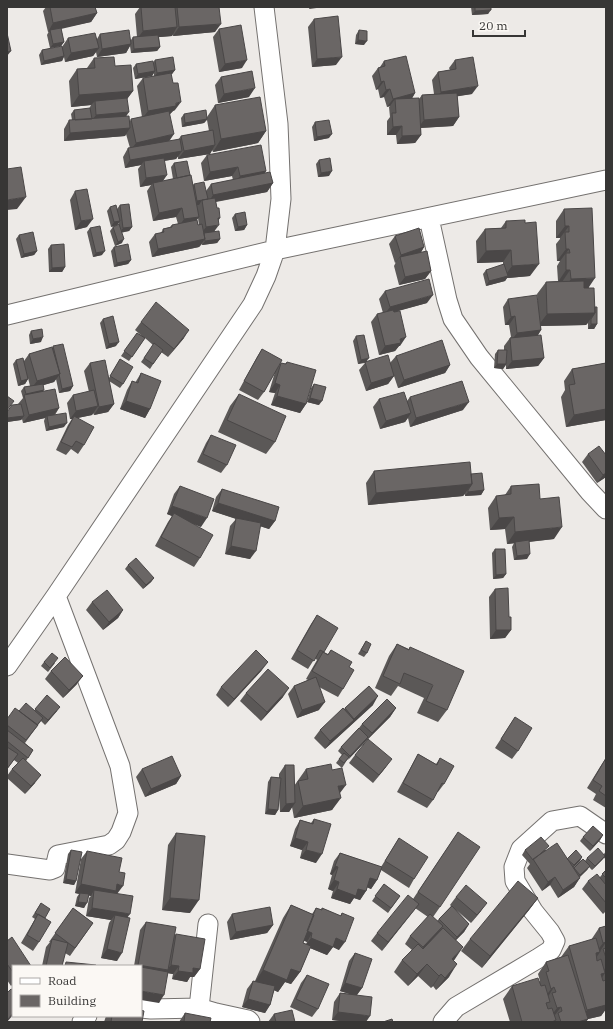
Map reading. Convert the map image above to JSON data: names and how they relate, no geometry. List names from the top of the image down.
{
  "legend": ["Road", "Building"],
  "scale_bar": "20 m"
}
